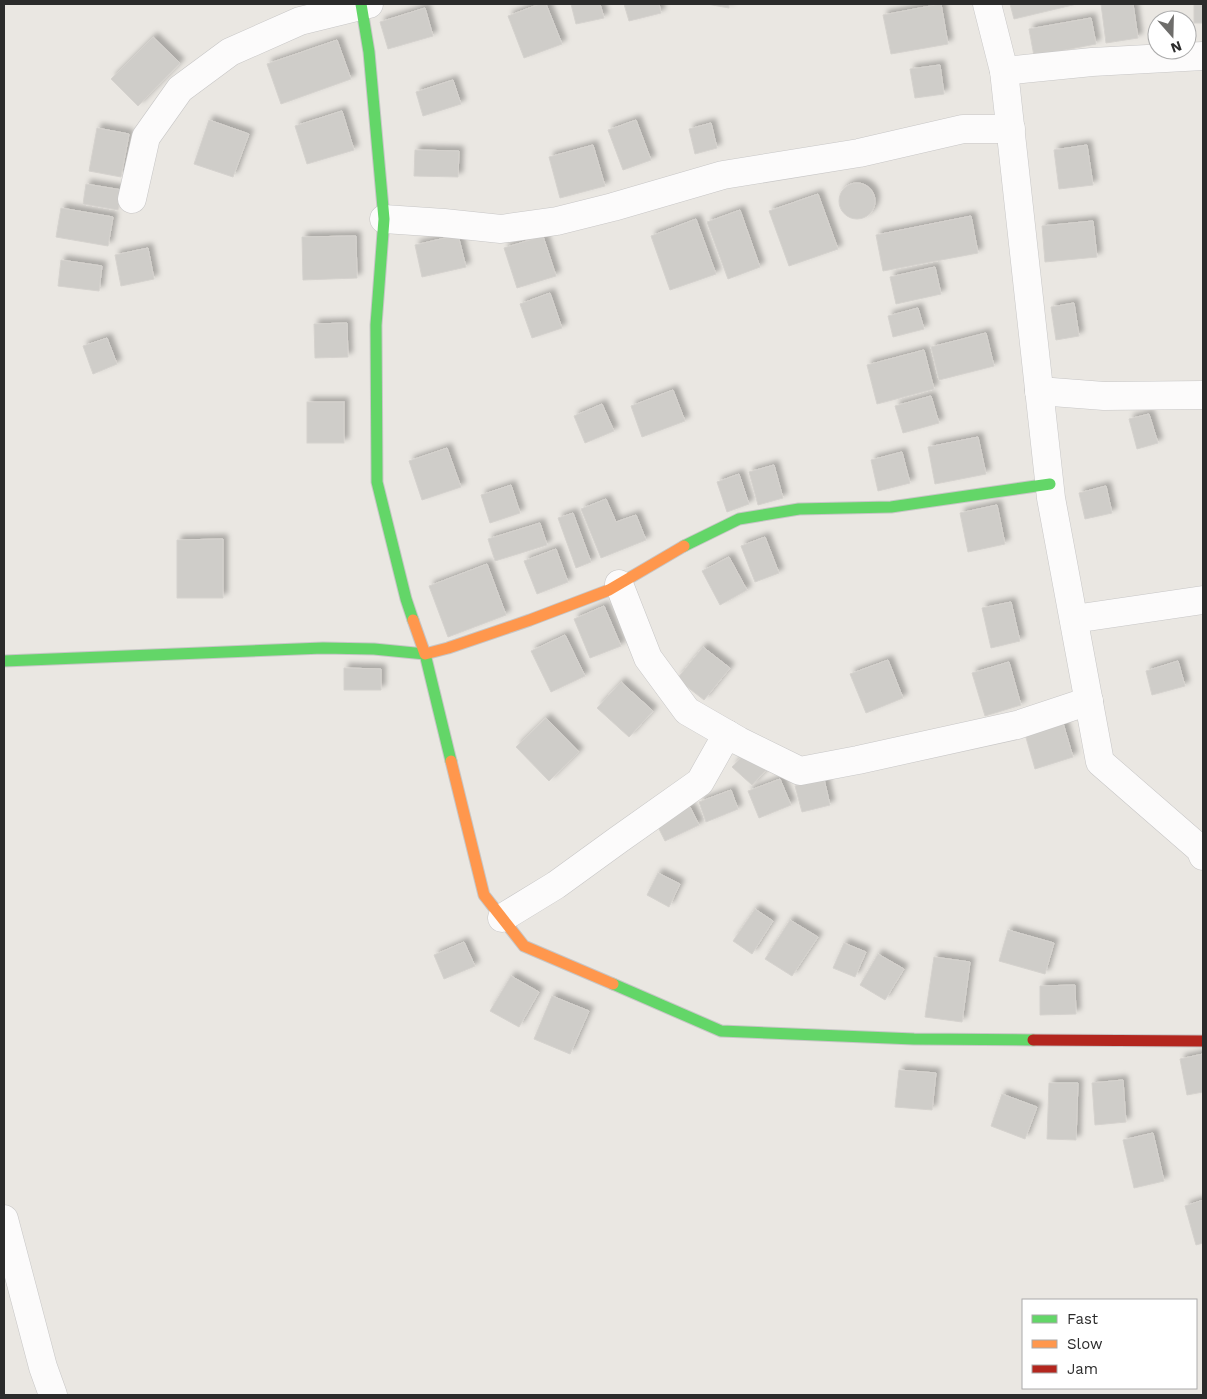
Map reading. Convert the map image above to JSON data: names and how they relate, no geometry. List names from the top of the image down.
{
  "legend": ["Fast", "Slow", "Jam"],
  "north": "bottom"
}
